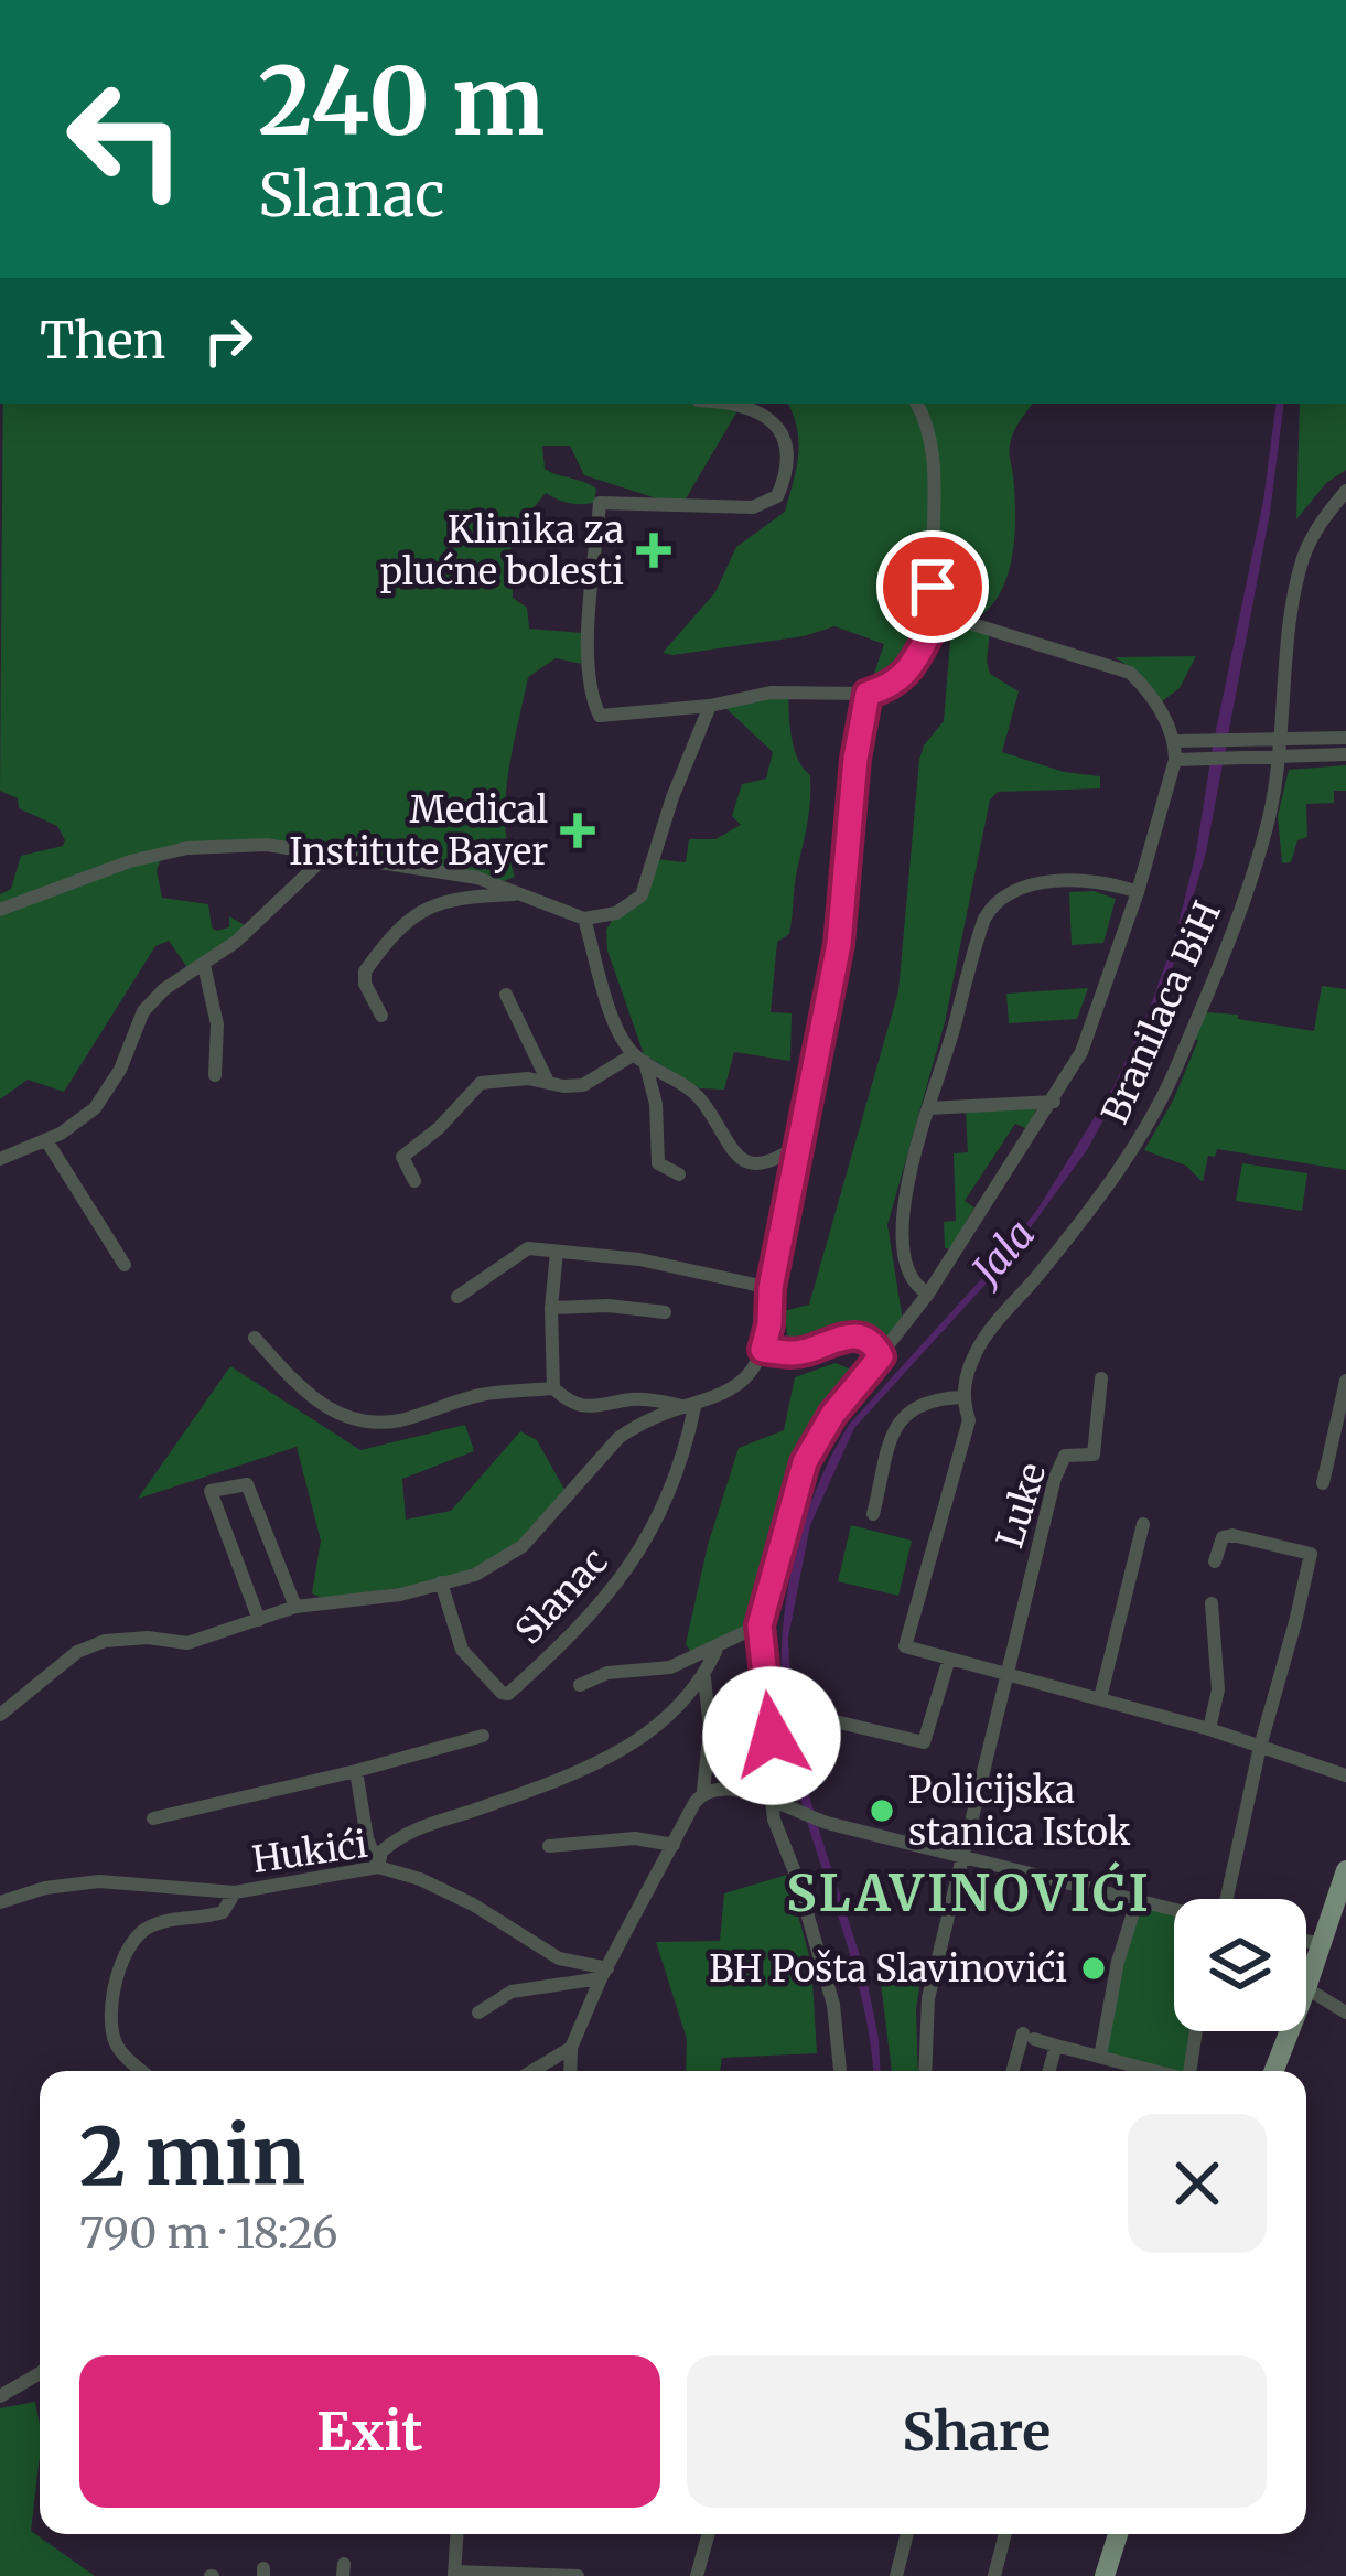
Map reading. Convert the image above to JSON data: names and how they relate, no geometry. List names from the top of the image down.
{
  "streets": {
    "street": [
      "Branilaca BiH",
      "Luke",
      "Slanac",
      "Hukići"
    ]
  },
  "districts": ["SLAVINOVIĆI"],
  "water": ["Jala"],
  "places": {
    "health": ["Klinika za plućne bolesti", "Medical Institute Bayer"],
    "other": ["Policijska stanica Istok", "BH Pošta Slavinovići"]
  },
  "page": {
    "turn": ["240 m", "Slanac"],
    "then": "Then",
    "heading": ["2 min", "790 m · 18:26"],
    "buttons": ["Exit", "Share"]
  }
}
